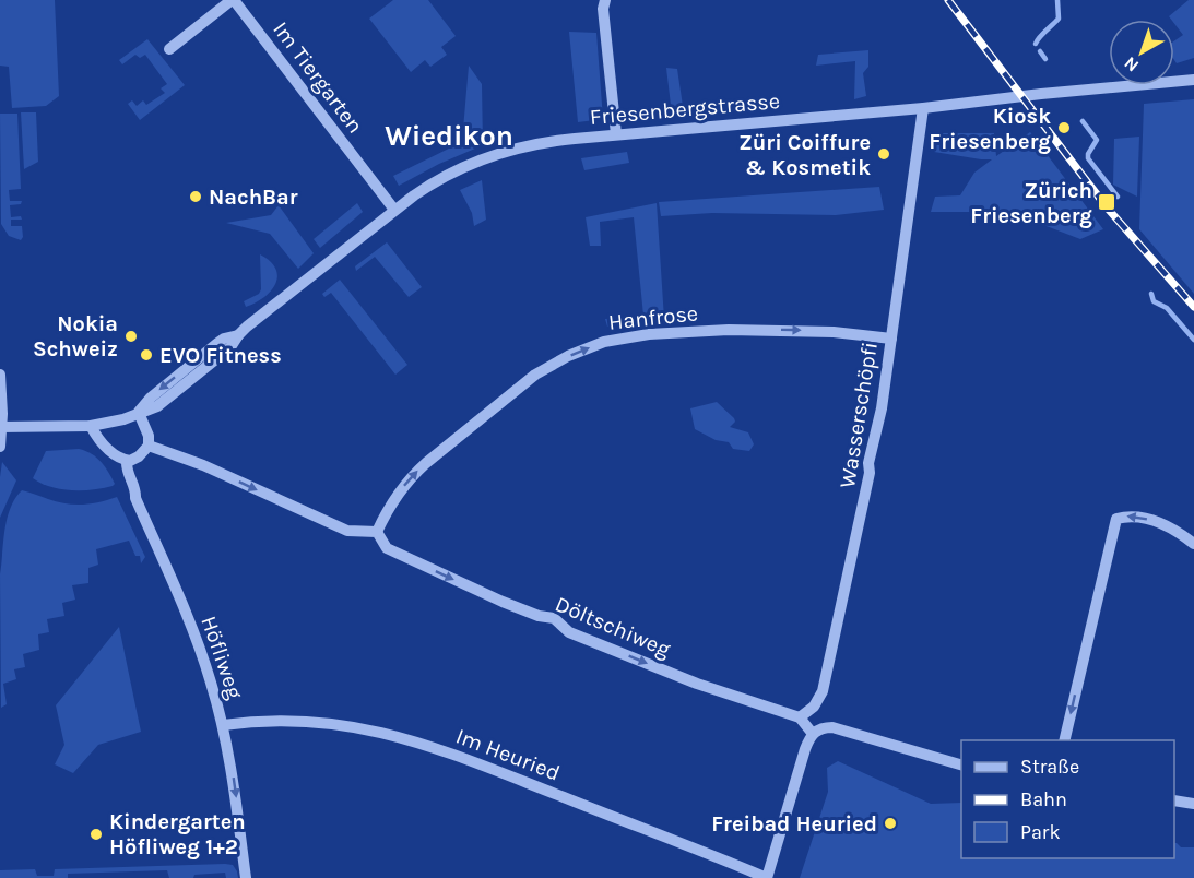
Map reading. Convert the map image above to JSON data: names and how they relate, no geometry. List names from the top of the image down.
{
  "streets": {
    "street": [
      "Im Tiergarten",
      "Friesenbergstrasse",
      "Hanfrose",
      "Wasserschöpfi",
      "Döltschiweg",
      "Höfliweg",
      "Im Heuried"
    ]
  },
  "crossings": [
    ["Im Tiergarten", "Friesenbergstrasse"],
    ["Friesenbergstrasse", "Wasserschöpfi"],
    ["Hanfrose", "Wasserschöpfi"],
    ["Hanfrose", "Döltschiweg"],
    ["Wasserschöpfi", "Döltschiweg"],
    ["Höfliweg", "Im Heuried"]
  ],
  "one_way": ["Hanfrose", "Döltschiweg", "Höfliweg"],
  "districts": ["Wiedikon"],
  "places": {
    "other": [
      "Kiosk Friesenberg",
      "Züri Coiffure & Kosmetik",
      "NachBar",
      "Nokia Schweiz",
      "EVO Fitness",
      "Freibad Heuried",
      "Kindergarten Höfliweg 1+2"
    ],
    "transit": ["Zürich Friesenberg"]
  },
  "legend": ["Straße", "Bahn", "Park"],
  "north": "bottom left"
}
